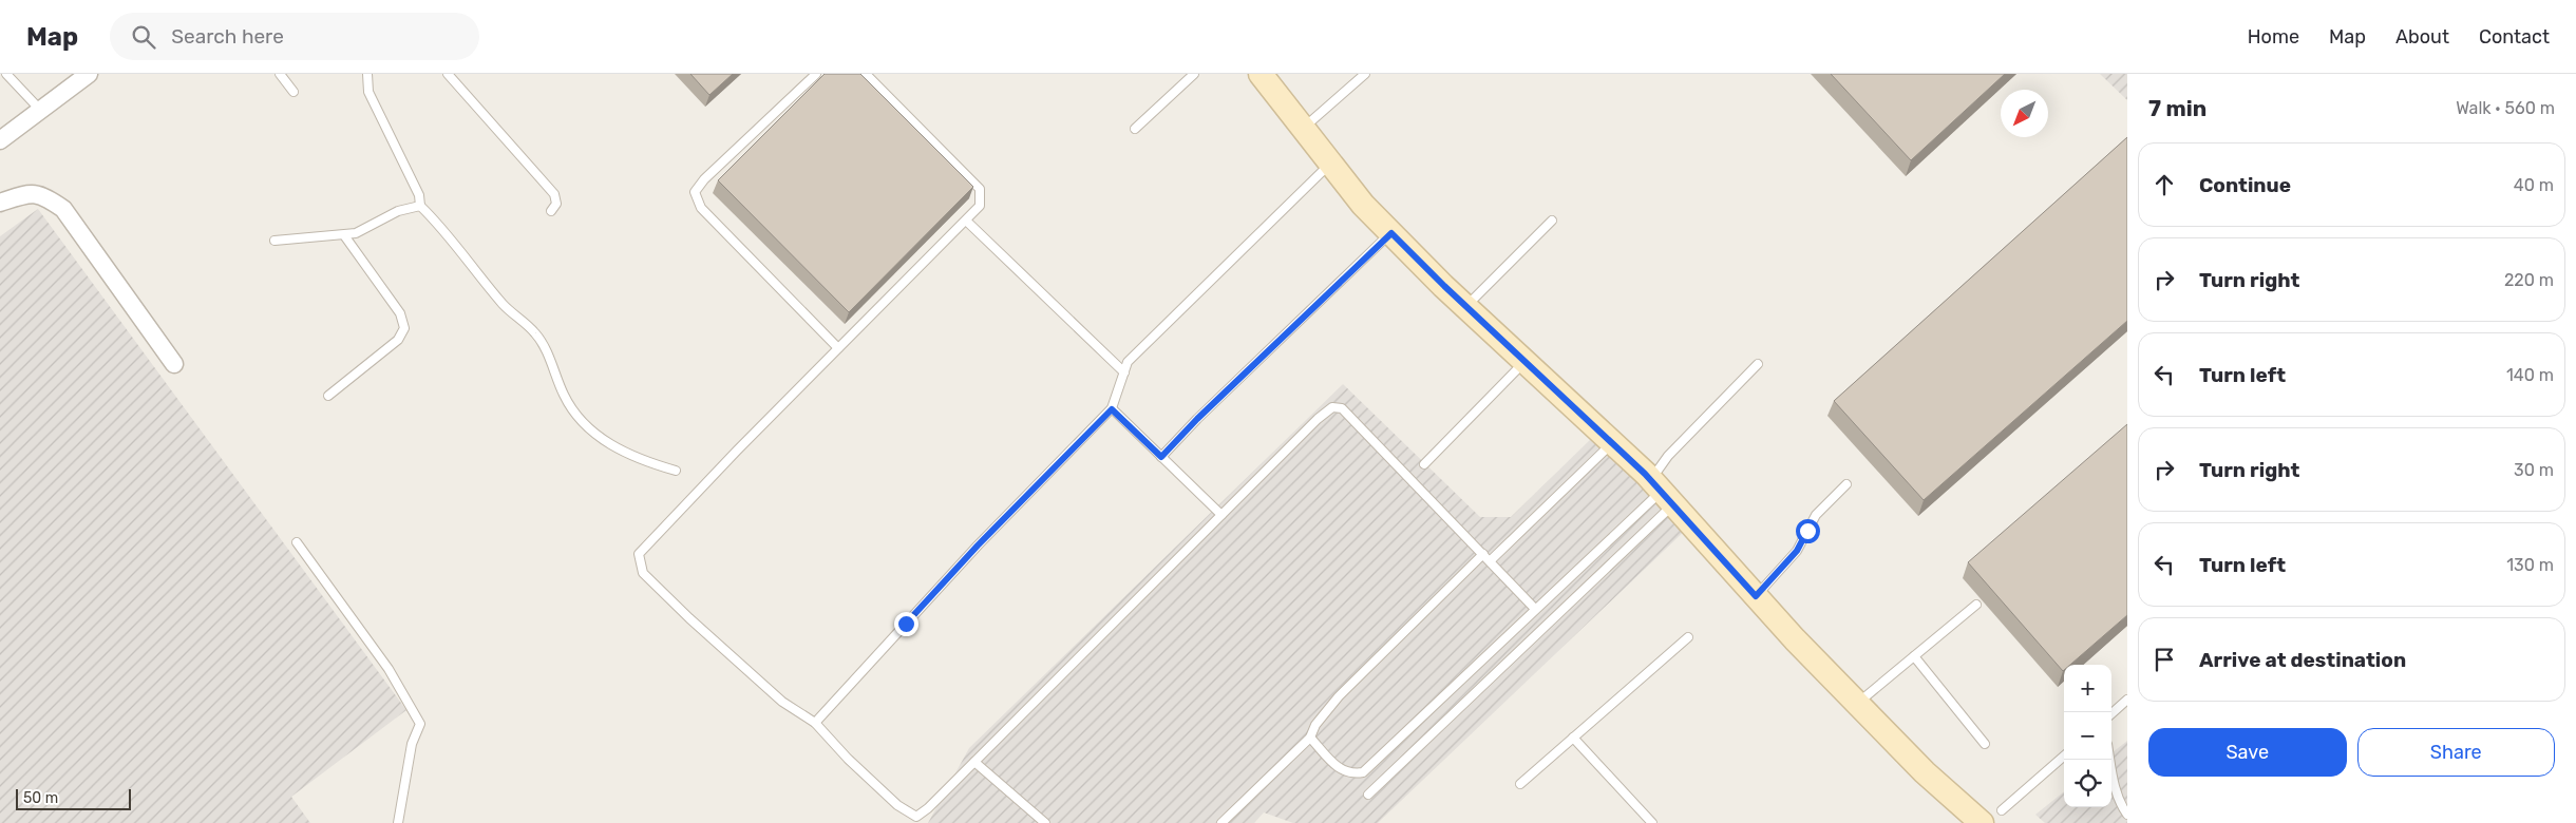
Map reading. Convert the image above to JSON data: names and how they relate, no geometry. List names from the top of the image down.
{
  "scale_bar": "50 m",
  "north": "bottom left",
  "page": {
    "header": "Map",
    "search": "Search here",
    "nav": [
      "Home",
      "Map",
      "About",
      "Contact"
    ],
    "heading": ["7 min", "Walk · 560 m"],
    "list": [
      ["Continue", "40 m"],
      ["Turn right", "220 m"],
      ["Turn left", "140 m"],
      ["Turn right", "30 m"],
      ["Turn left", "130 m"],
      "Arrive at destination"
    ],
    "map_buttons": ["+", "−"],
    "buttons": ["Save", "Share"],
    "scale": "50 m"
  }
}
